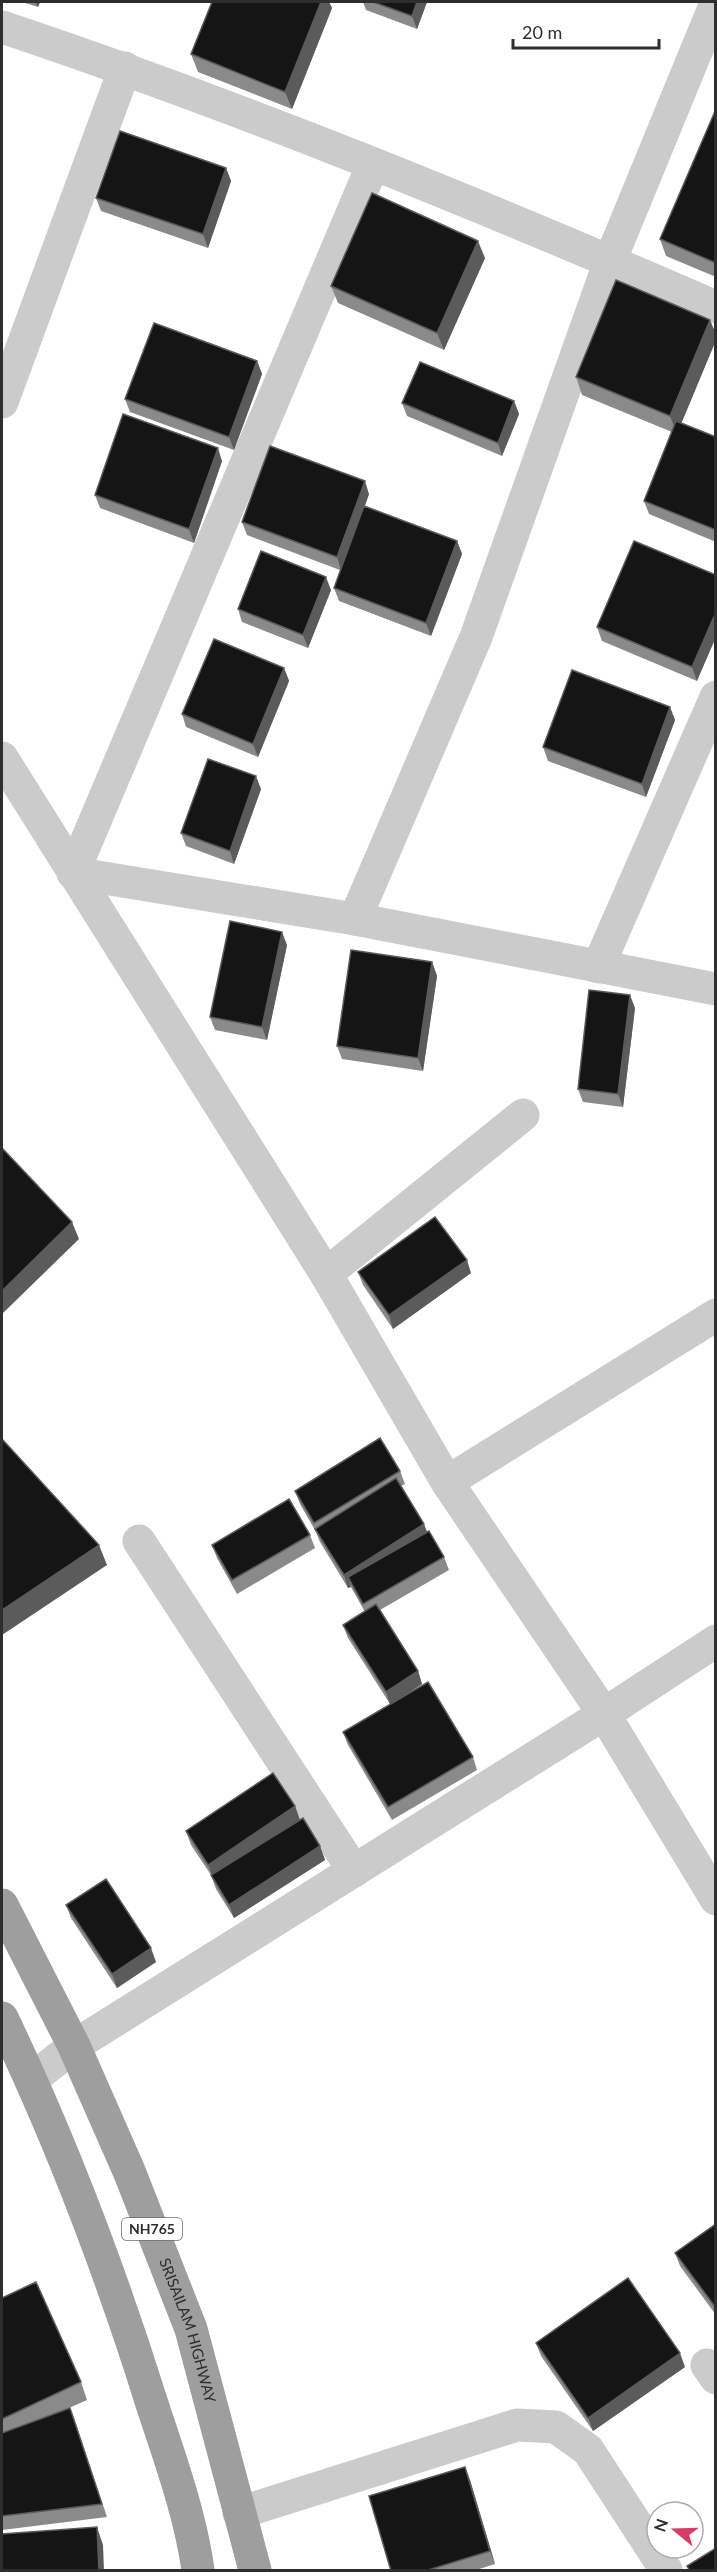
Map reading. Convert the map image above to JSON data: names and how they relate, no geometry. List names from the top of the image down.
{
  "streets": {
    "highway": ["NH765", "SRISAILAM HIGHWAY"]
  },
  "scale_bar": "20 m",
  "north": "left"
}
